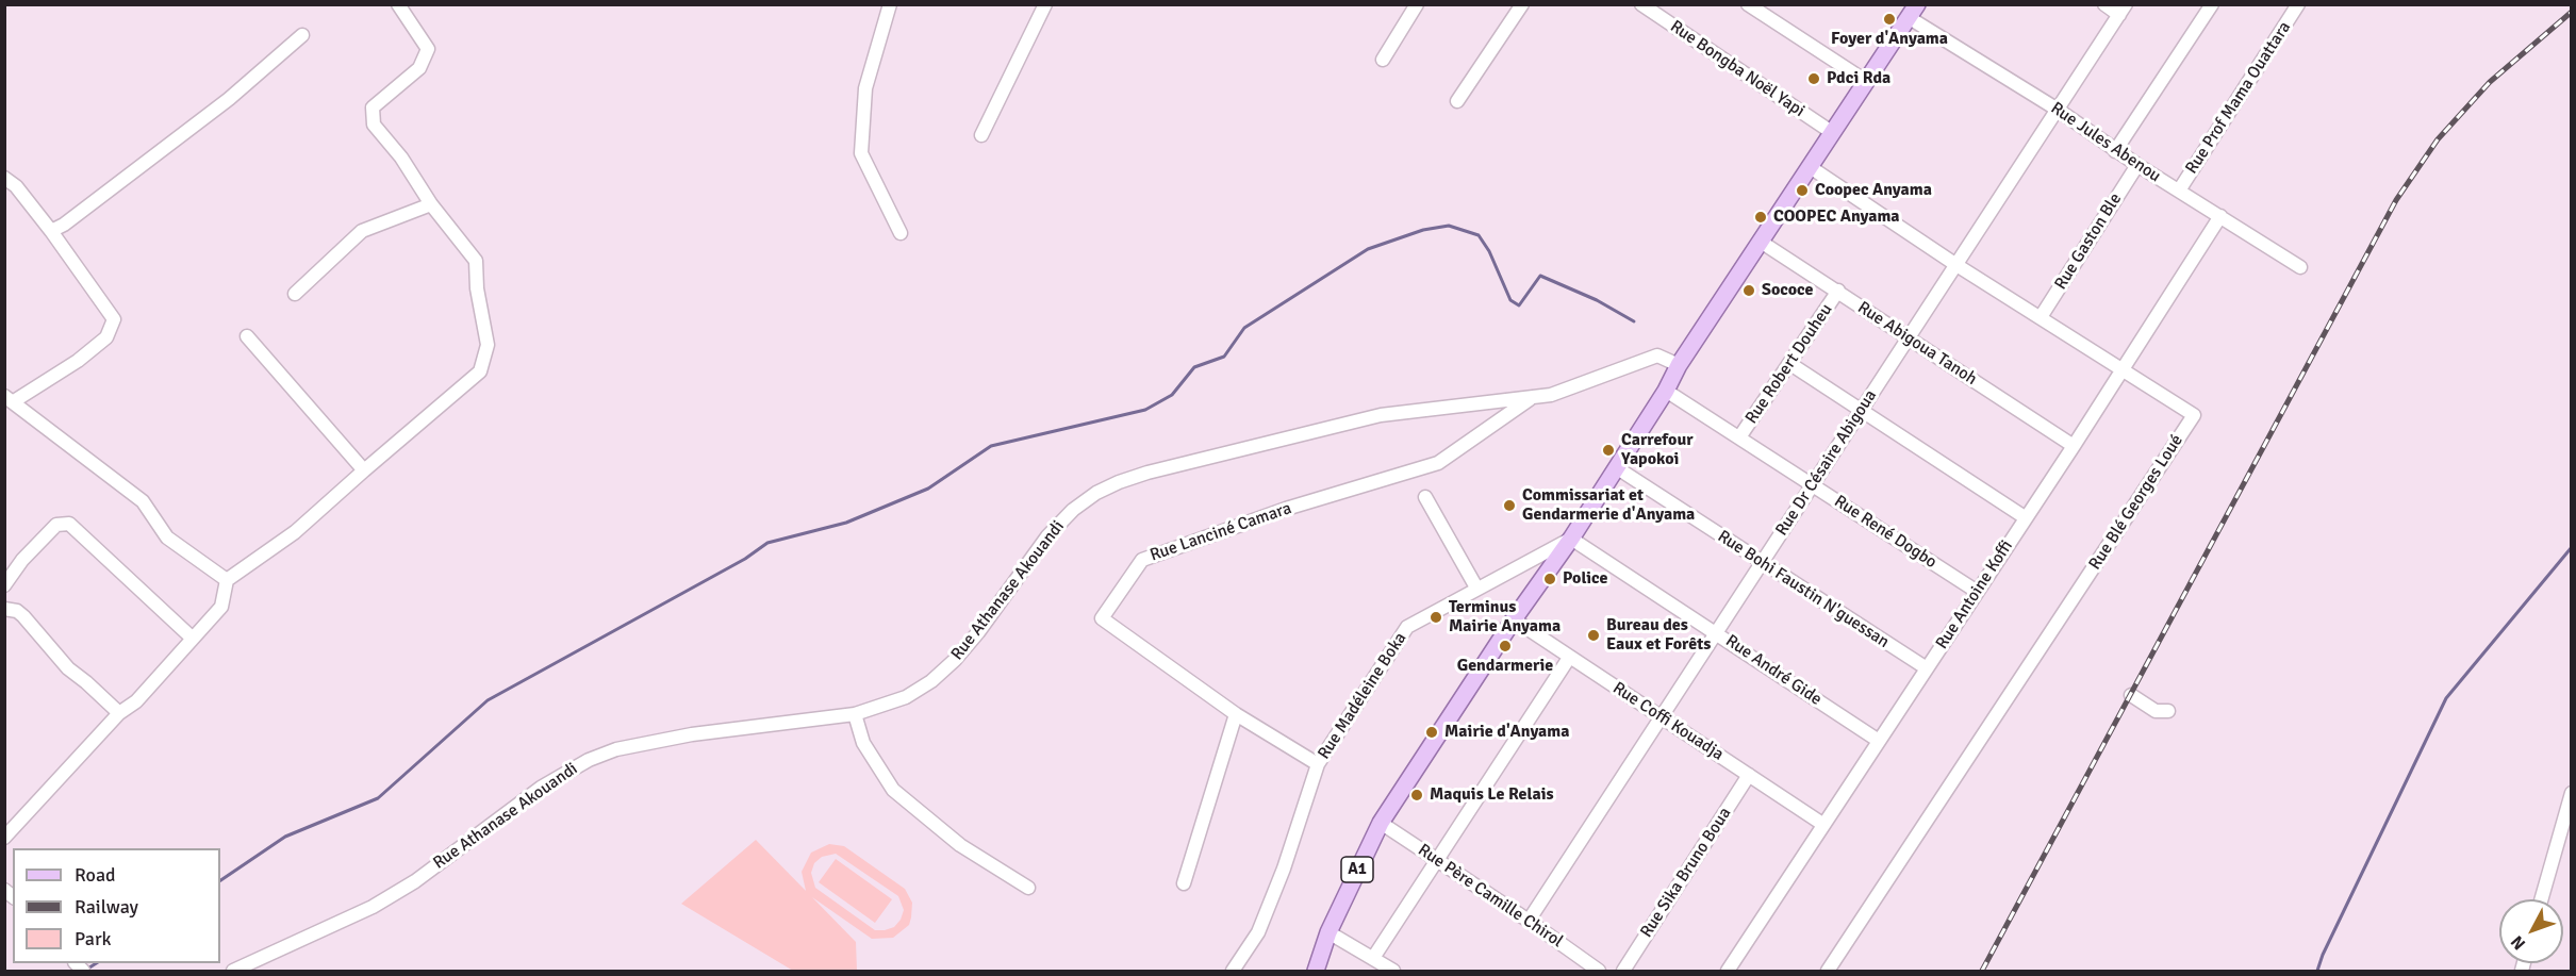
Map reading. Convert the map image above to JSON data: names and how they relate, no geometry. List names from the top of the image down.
{
  "streets": {
    "main road": ["A1"],
    "street": [
      "Rue Bongba Noël Yapi",
      "Rue Prof Mama Ouattara",
      "Rue Jules Abenou",
      "Rue Gaston Ble",
      "Rue Abigoua Tanoh",
      "Rue Robert Douheu",
      "Rue Dr Césaire Abigoua",
      "Rue Blé Georges Loué",
      "Rue Lanciné Camara",
      "Rue René Dogbo",
      "Rue Bohi Faustin N'guessan",
      "Rue Athanase Akouandi",
      "Rue Antoine Koffi",
      "Rue André Gide",
      "Rue Madéleine Boka",
      "Rue Coffi Kouadja",
      "Rue Sika Bruno Boua",
      "Rue Père Camille Chirol"
    ]
  },
  "crossings": [
    ["Rue Bongba Noël Yapi", "A1"],
    ["Rue Prof Mama Ouattara", "Rue Jules Abenou"],
    ["Rue Jules Abenou", "Rue Gaston Ble"],
    ["Rue Jules Abenou", "Rue Dr Césaire Abigoua"],
    ["Rue Jules Abenou", "Rue Antoine Koffi"],
    ["Rue Jules Abenou", "A1"],
    ["Rue Gaston Ble", "Rue Blé Georges Loué"],
    ["Rue Abigoua Tanoh", "Rue Robert Douheu"],
    ["Rue Abigoua Tanoh", "Rue Dr Césaire Abigoua"],
    ["Rue Abigoua Tanoh", "Rue Antoine Koffi"],
    ["Rue Abigoua Tanoh", "A1"],
    ["Rue Robert Douheu", "Rue René Dogbo"],
    ["Rue Dr Césaire Abigoua", "Rue Blé Georges Loué"],
    ["Rue Dr Césaire Abigoua", "Rue René Dogbo"],
    ["Rue Dr Césaire Abigoua", "Rue Bohi Faustin N'guessan"],
    ["Rue Dr Césaire Abigoua", "Rue André Gide"],
    ["Rue Dr Césaire Abigoua", "Rue Coffi Kouadja"],
    ["Rue Dr Césaire Abigoua", "Rue Père Camille Chirol"],
    ["Rue Blé Georges Loué", "Rue Antoine Koffi"],
    ["Rue Blé Georges Loué", "A1"],
    ["Rue Lanciné Camara", "Rue Athanase Akouandi"],
    ["Rue Lanciné Camara", "Rue Madéleine Boka"],
    ["Rue René Dogbo", "Rue Antoine Koffi"],
    ["Rue René Dogbo", "A1"],
    ["Rue Bohi Faustin N'guessan", "Rue Antoine Koffi"],
    ["Rue Bohi Faustin N'guessan", "A1"],
    ["Rue Athanase Akouandi", "A1"],
    ["Rue Antoine Koffi", "Rue André Gide"],
    ["Rue Antoine Koffi", "Rue Coffi Kouadja"],
    ["Rue André Gide", "Rue Madéleine Boka"],
    ["Rue André Gide", "A1"],
    ["Rue Madéleine Boka", "A1"],
    ["Rue Coffi Kouadja", "A1"],
    ["Rue Coffi Kouadja", "Rue Sika Bruno Boua"],
    ["A1", "Rue Père Camille Chirol"]
  ],
  "places": [
    "Foyer d'Anyama",
    "Pdci Rda",
    "Coopec Anyama",
    "COOPEC Anyama",
    "Sococe",
    "Carrefour Yapokoi",
    "Commissariat et Gendarmerie d'Anyama",
    "Police",
    "Terminus Mairie Anyama",
    "Bureau des Eaux et Forêts",
    "Gendarmerie",
    "Mairie d'Anyama",
    "Maquis Le Relais"
  ],
  "legend": ["Road", "Railway", "Park"],
  "north": "bottom left"
}
